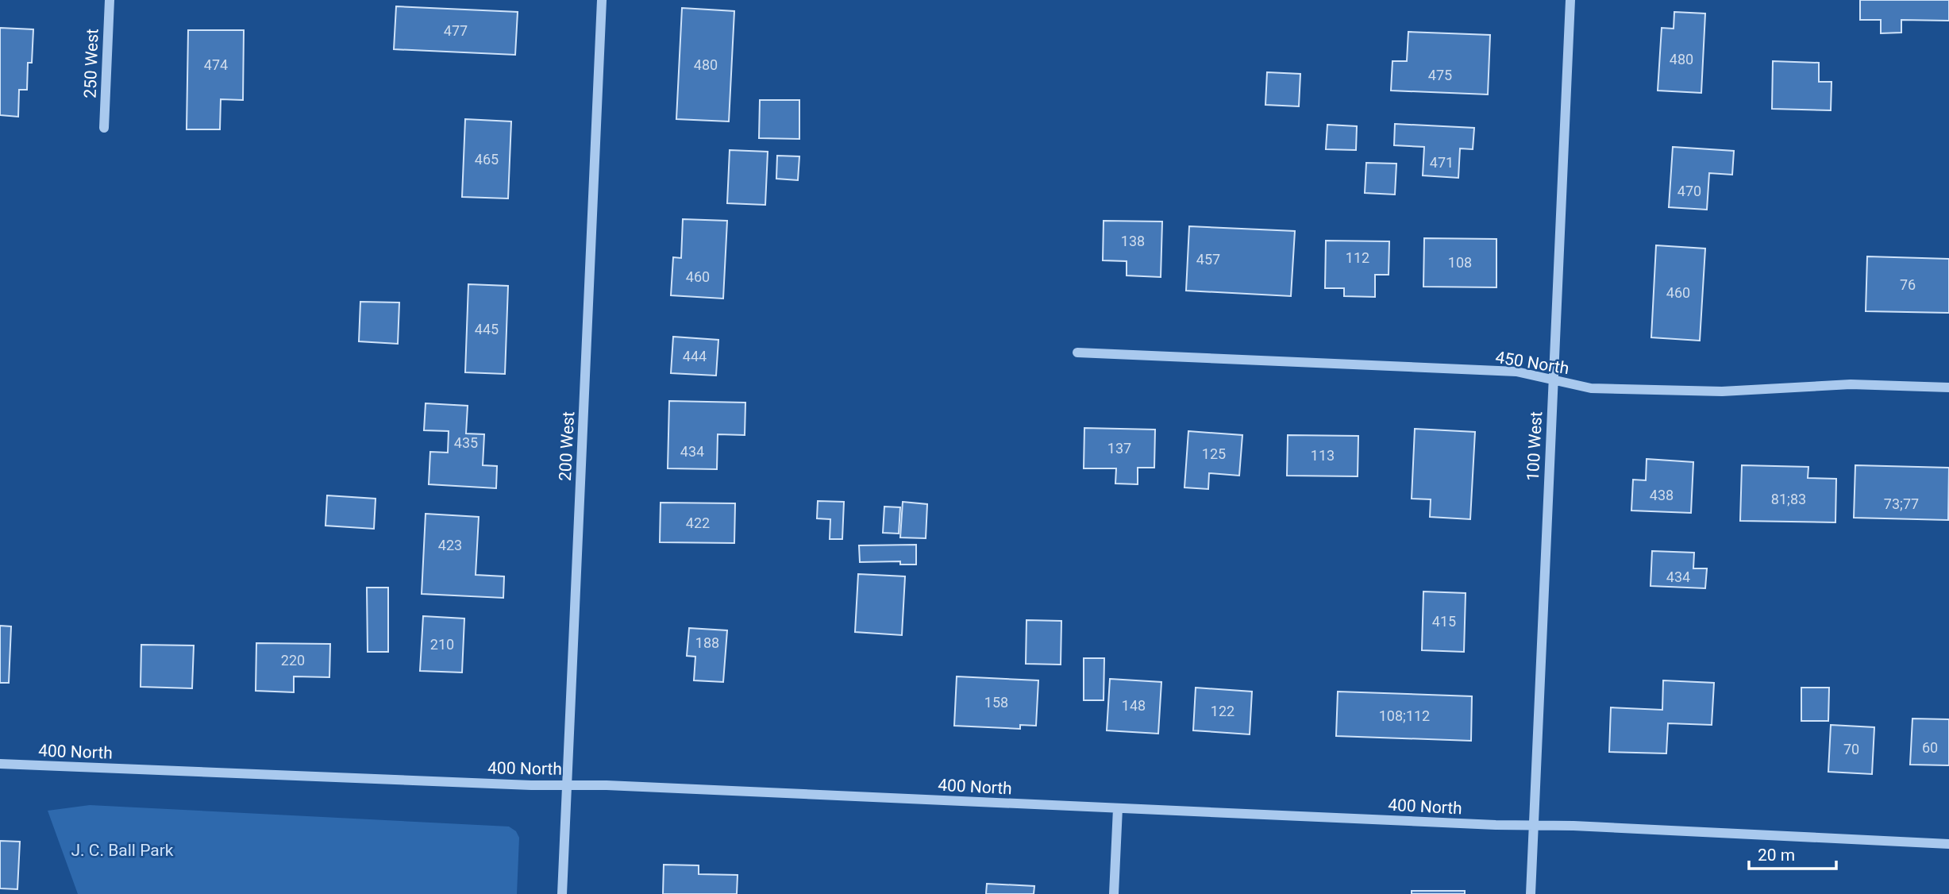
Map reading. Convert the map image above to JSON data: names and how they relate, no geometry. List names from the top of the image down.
{
  "streets": {
    "street": [
      "250 West",
      "450 North",
      "200 West",
      "100 West",
      "400 North"
    ]
  },
  "crossings": [
    ["450 North", "100 West"],
    ["200 West", "400 North"],
    ["100 West", "400 North"]
  ],
  "parks": ["J. C. Ball Park"],
  "house_numbers": [
    "477",
    "480",
    "474",
    "480",
    "475",
    "465",
    "471",
    "470",
    "138",
    "112",
    "457",
    "108",
    "460",
    "76",
    "460",
    "445",
    "444",
    "435",
    "137",
    "434",
    "125",
    "113",
    "438",
    "81;83",
    "73;77",
    "422",
    "423",
    "434",
    "415",
    "188",
    "210",
    "220",
    "158",
    "148",
    "122",
    "108;112",
    "60",
    "70"
  ],
  "scale_bar": "20 m"
}
